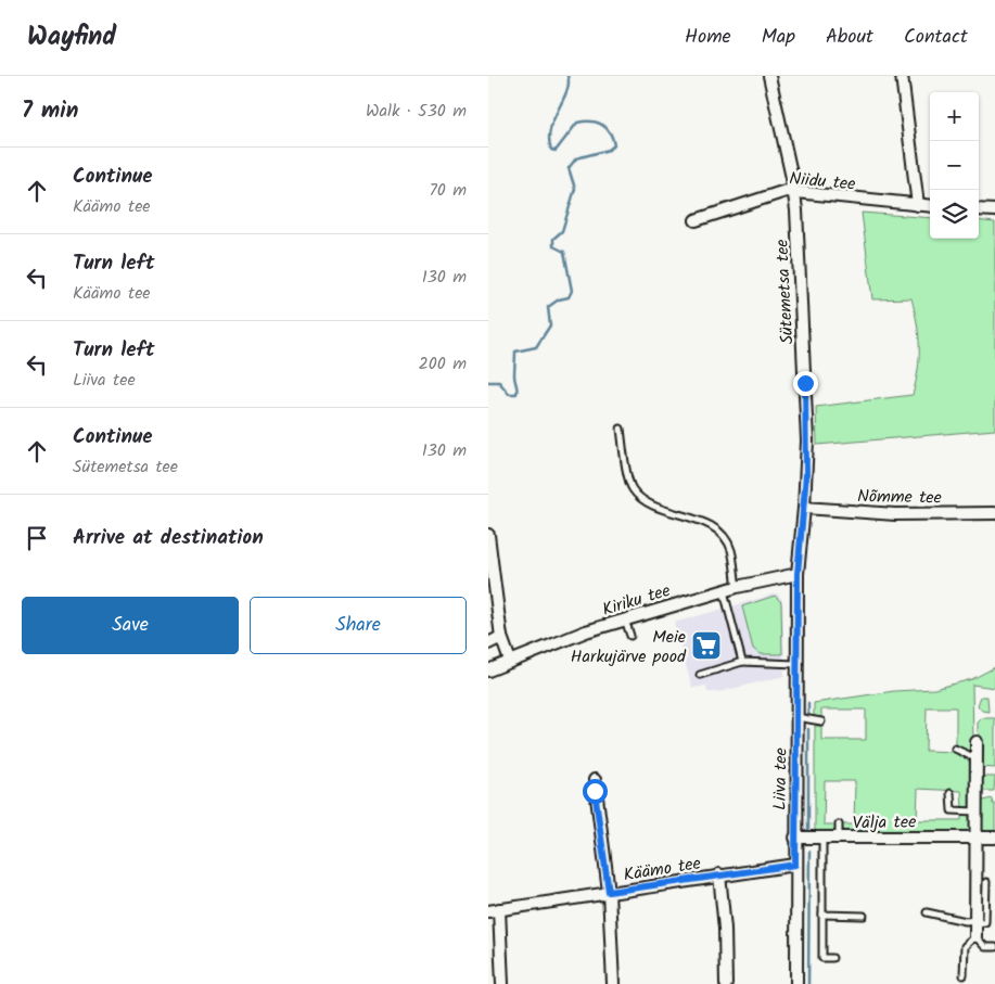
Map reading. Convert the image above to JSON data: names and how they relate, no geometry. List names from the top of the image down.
{
  "streets": {
    "street": [
      "Niidu tee",
      "Sütemetsa tee",
      "Nõmme tee",
      "Kiriku tee",
      "Liiva tee",
      "Välja tee",
      "Käämo tee"
    ]
  },
  "crossings": [
    ["Niidu tee", "Sütemetsa tee"],
    ["Sütemetsa tee", "Nõmme tee"],
    ["Sütemetsa tee", "Kiriku tee"],
    ["Sütemetsa tee", "Liiva tee"],
    ["Kiriku tee", "Liiva tee"],
    ["Liiva tee", "Välja tee"],
    ["Liiva tee", "Käämo tee"]
  ],
  "places": {
    "supermarket": ["Meie Harkujärve pood"]
  },
  "page": {
    "header": "Wayfind",
    "nav": [
      "Home",
      "Map",
      "About",
      "Contact"
    ],
    "heading": ["7 min", "Walk · 530 m"],
    "map_buttons": ["+", "−"],
    "list": [
      ["Continue", "Käämo tee", "70 m"],
      ["Turn left", "Käämo tee", "130 m"],
      ["Turn left", "Liiva tee", "200 m"],
      ["Continue", "Sütemetsa tee", "130 m"],
      "Arrive at destination"
    ],
    "buttons": ["Save", "Share"]
  }
}
